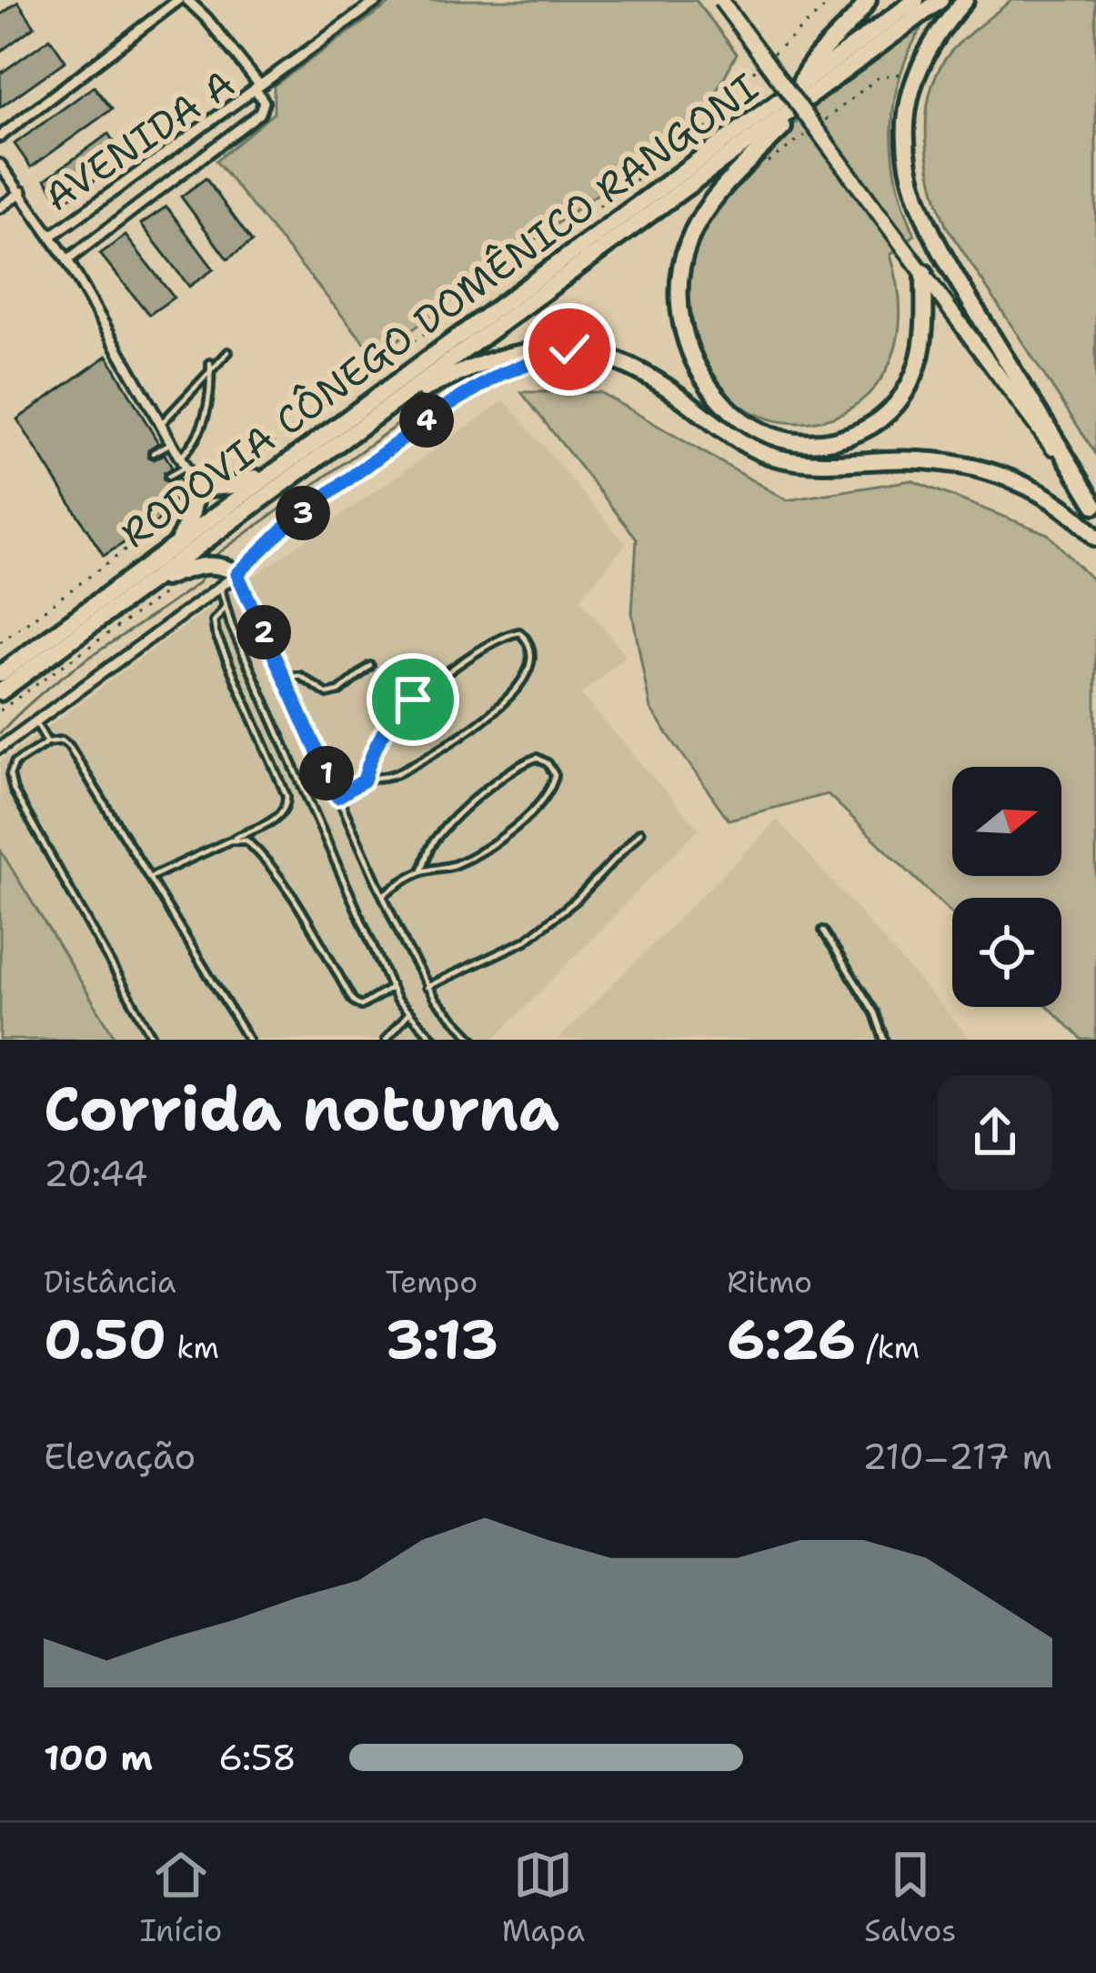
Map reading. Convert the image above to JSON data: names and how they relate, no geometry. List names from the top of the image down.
{
  "streets": {
    "highway": ["RODOVIA CÔNEGO DOMÊNICO RANGONI"],
    "street": ["AVENIDA A"]
  },
  "north": "right",
  "page": {
    "pins": [
      "4",
      "3",
      "2",
      "1"
    ],
    "heading": ["Corrida noturna", "20:44"],
    "stats": [
      ["Distância", "0.50 km"],
      ["Tempo", "3:13"],
      ["Ritmo", "6:26 /km"]
    ],
    "chart": ["Elevação", "210–217 m"],
    "list": [
      {
        "name": "100 m",
        "note": "6:58"
      }
    ],
    "tabs": ["Início", "Mapa", "Salvos"]
  }
}
